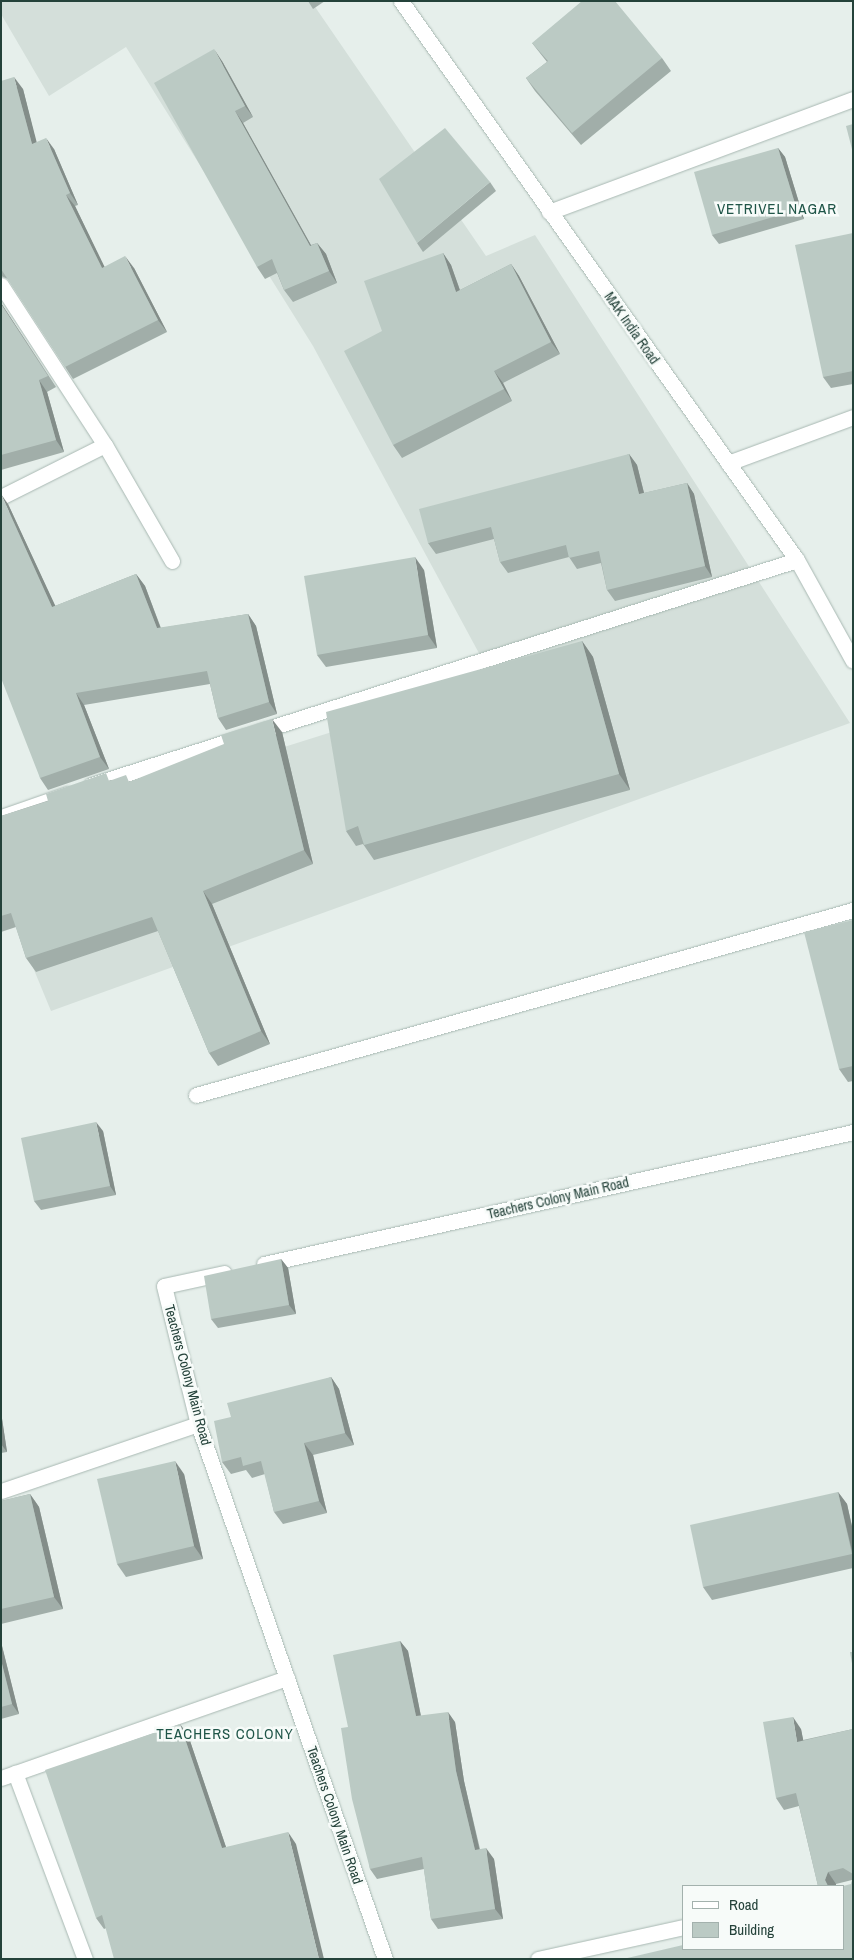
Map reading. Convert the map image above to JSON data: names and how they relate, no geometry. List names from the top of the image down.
{
  "streets": {
    "street": ["MAK India Road", "Teachers Colony Main Road"]
  },
  "districts": ["VETRIVEL NAGAR", "TEACHERS COLONY"],
  "legend": ["Road", "Building"]
}
